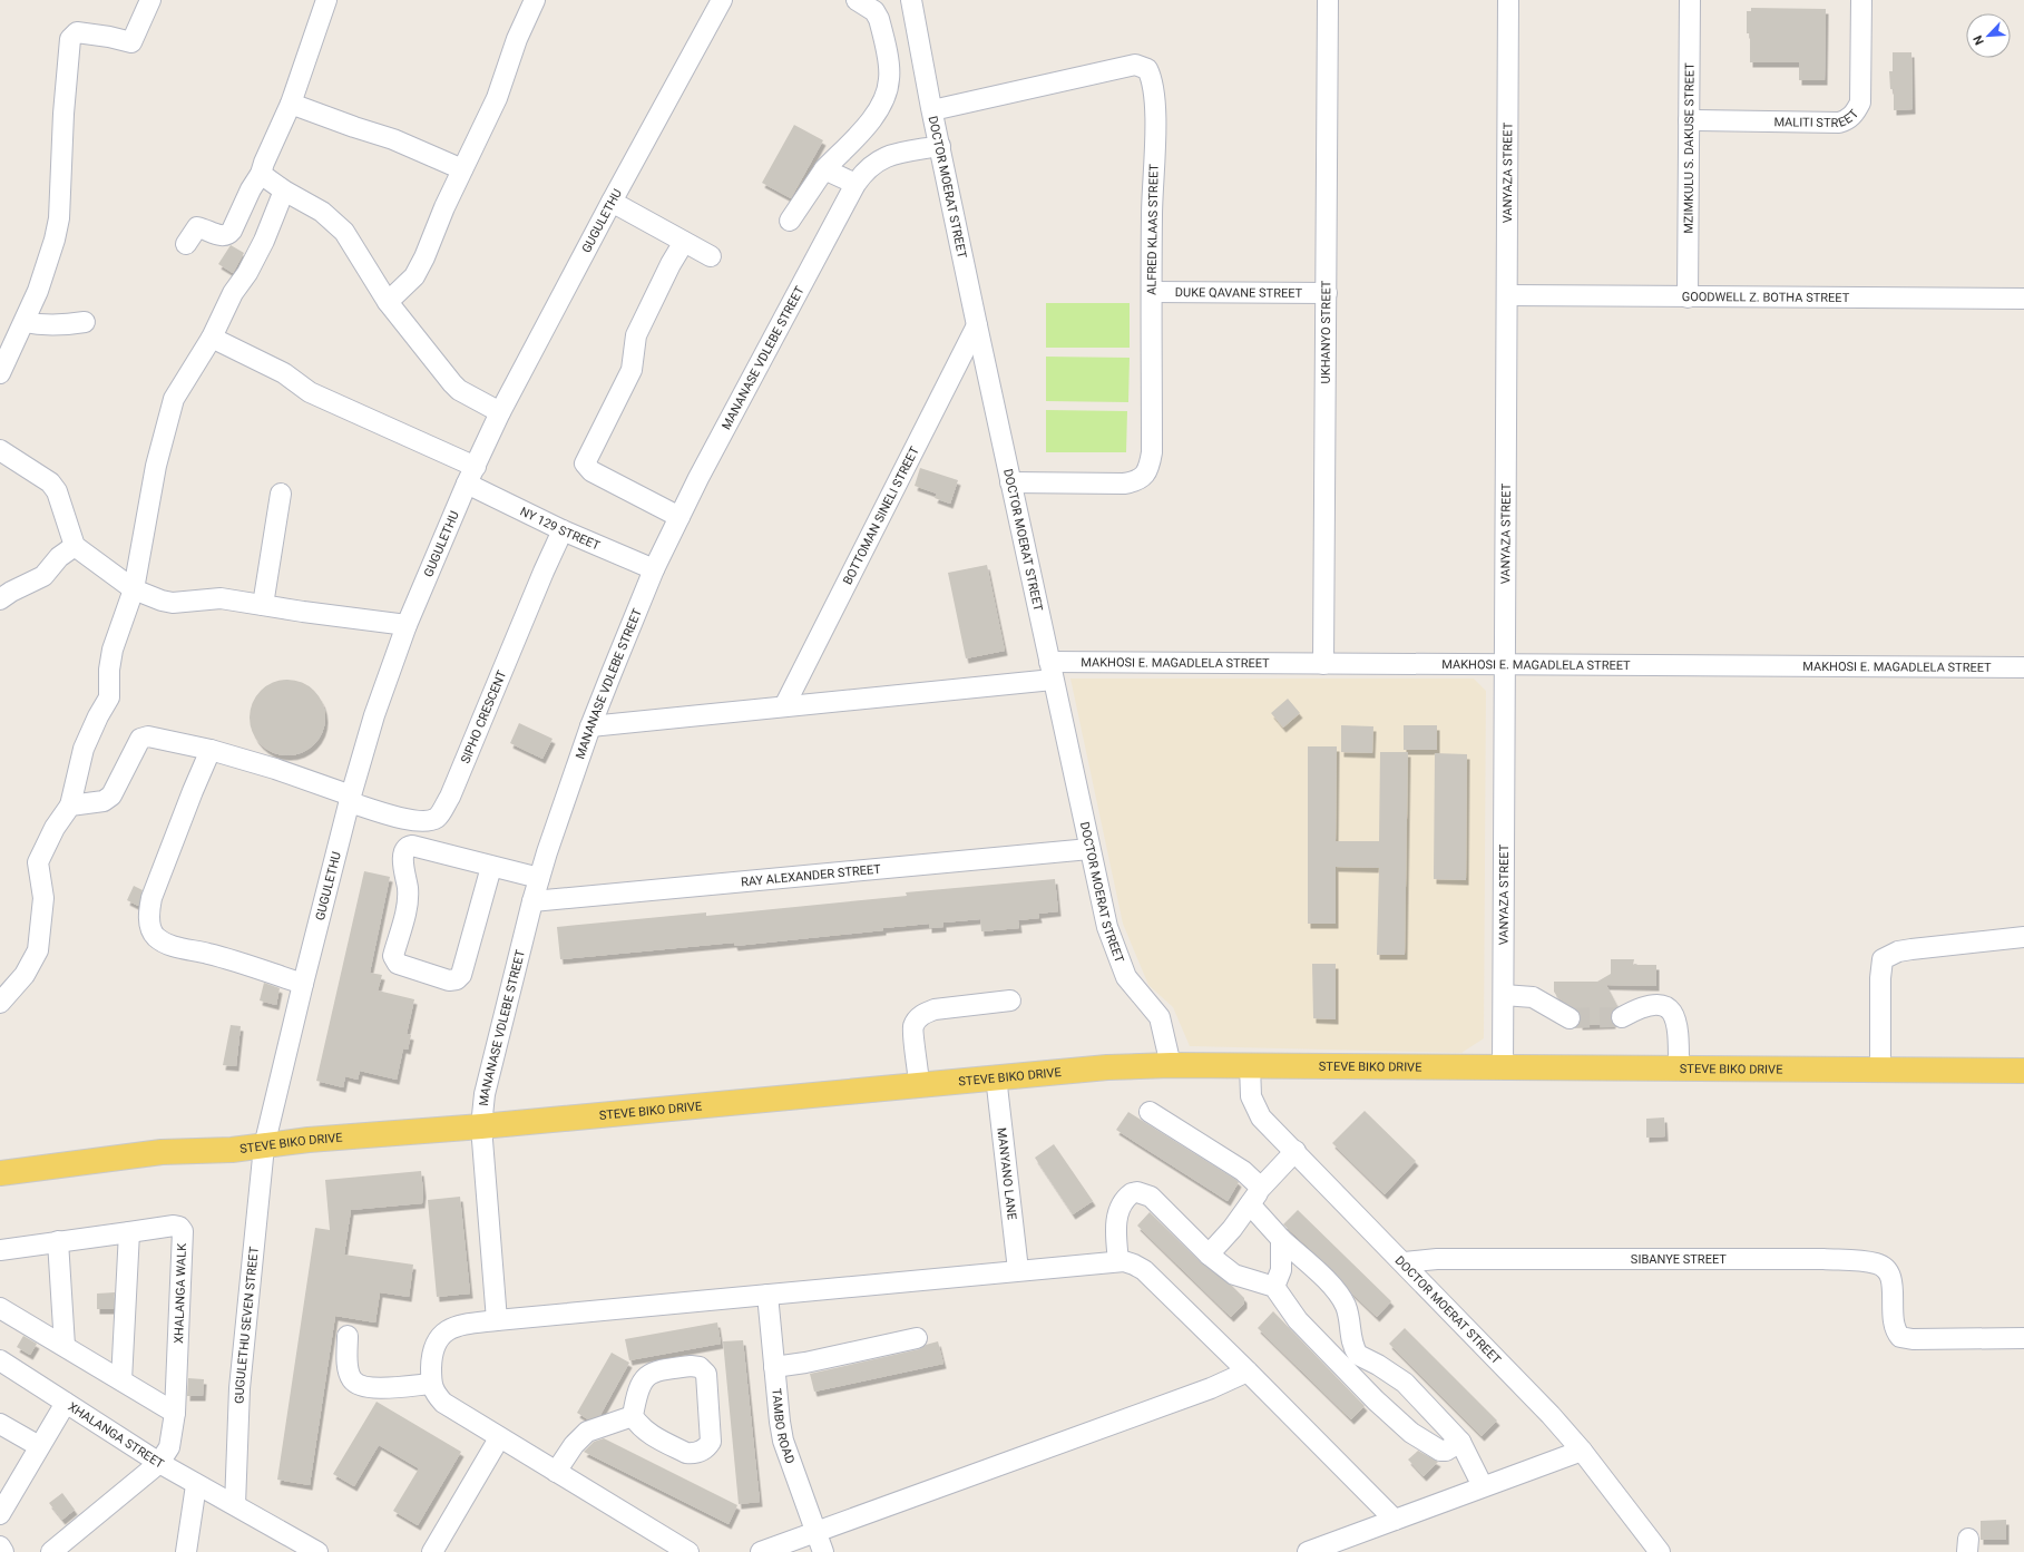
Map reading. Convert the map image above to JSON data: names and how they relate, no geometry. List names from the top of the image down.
{
  "streets": {
    "main road": ["STEVE BIKO DRIVE"],
    "street": [
      "MALITI STREET",
      "MZIMKULU S. DAKUSE STREET",
      "VANYAZA STREET",
      "DOCTOR MOERAT STREET",
      "GUGULETHU",
      "ALFRED KLAAS STREET",
      "DUKE QAVANE STREET",
      "GOODWELL Z. BOTHA STREET",
      "UKHANYO STREET",
      "MANANASE VDLEBE STREET",
      "BOTTOMAN SINELI STREET",
      "NY 129 STREET",
      "MAKHOSI E. MAGADLELA STREET",
      "SIPHO CRESCENT",
      "RAY ALEXANDER STREET",
      "MANYANO LANE",
      "SIBANYE STREET",
      "XHALANGA WALK",
      "GUGULETHU SEVEN STREET",
      "TAMBO ROAD",
      "XHALANGA STREET"
    ]
  },
  "crossings": [
    ["MALITI STREET", "MZIMKULU S. DAKUSE STREET"],
    ["MZIMKULU S. DAKUSE STREET", "GOODWELL Z. BOTHA STREET"],
    ["VANYAZA STREET", "GOODWELL Z. BOTHA STREET"],
    ["VANYAZA STREET", "MAKHOSI E. MAGADLELA STREET"],
    ["VANYAZA STREET", "STEVE BIKO DRIVE"],
    ["DOCTOR MOERAT STREET", "ALFRED KLAAS STREET"],
    ["DOCTOR MOERAT STREET", "MANANASE VDLEBE STREET"],
    ["DOCTOR MOERAT STREET", "BOTTOMAN SINELI STREET"],
    ["DOCTOR MOERAT STREET", "MAKHOSI E. MAGADLELA STREET"],
    ["DOCTOR MOERAT STREET", "RAY ALEXANDER STREET"],
    ["DOCTOR MOERAT STREET", "STEVE BIKO DRIVE"],
    ["DOCTOR MOERAT STREET", "SIBANYE STREET"],
    ["GUGULETHU", "NY 129 STREET"],
    ["GUGULETHU", "SIPHO CRESCENT"],
    ["GUGULETHU", "STEVE BIKO DRIVE"],
    ["GUGULETHU", "GUGULETHU SEVEN STREET"],
    ["ALFRED KLAAS STREET", "DUKE QAVANE STREET"],
    ["DUKE QAVANE STREET", "UKHANYO STREET"],
    ["UKHANYO STREET", "MAKHOSI E. MAGADLELA STREET"],
    ["MANANASE VDLEBE STREET", "NY 129 STREET"],
    ["MANANASE VDLEBE STREET", "MAKHOSI E. MAGADLELA STREET"],
    ["MANANASE VDLEBE STREET", "RAY ALEXANDER STREET"],
    ["MANANASE VDLEBE STREET", "STEVE BIKO DRIVE"],
    ["BOTTOMAN SINELI STREET", "MAKHOSI E. MAGADLELA STREET"],
    ["NY 129 STREET", "SIPHO CRESCENT"],
    ["STEVE BIKO DRIVE", "MANYANO LANE"],
    ["STEVE BIKO DRIVE", "GUGULETHU SEVEN STREET"],
    ["XHALANGA WALK", "XHALANGA STREET"],
    ["GUGULETHU SEVEN STREET", "XHALANGA STREET"]
  ],
  "north": "bottom left"
}
